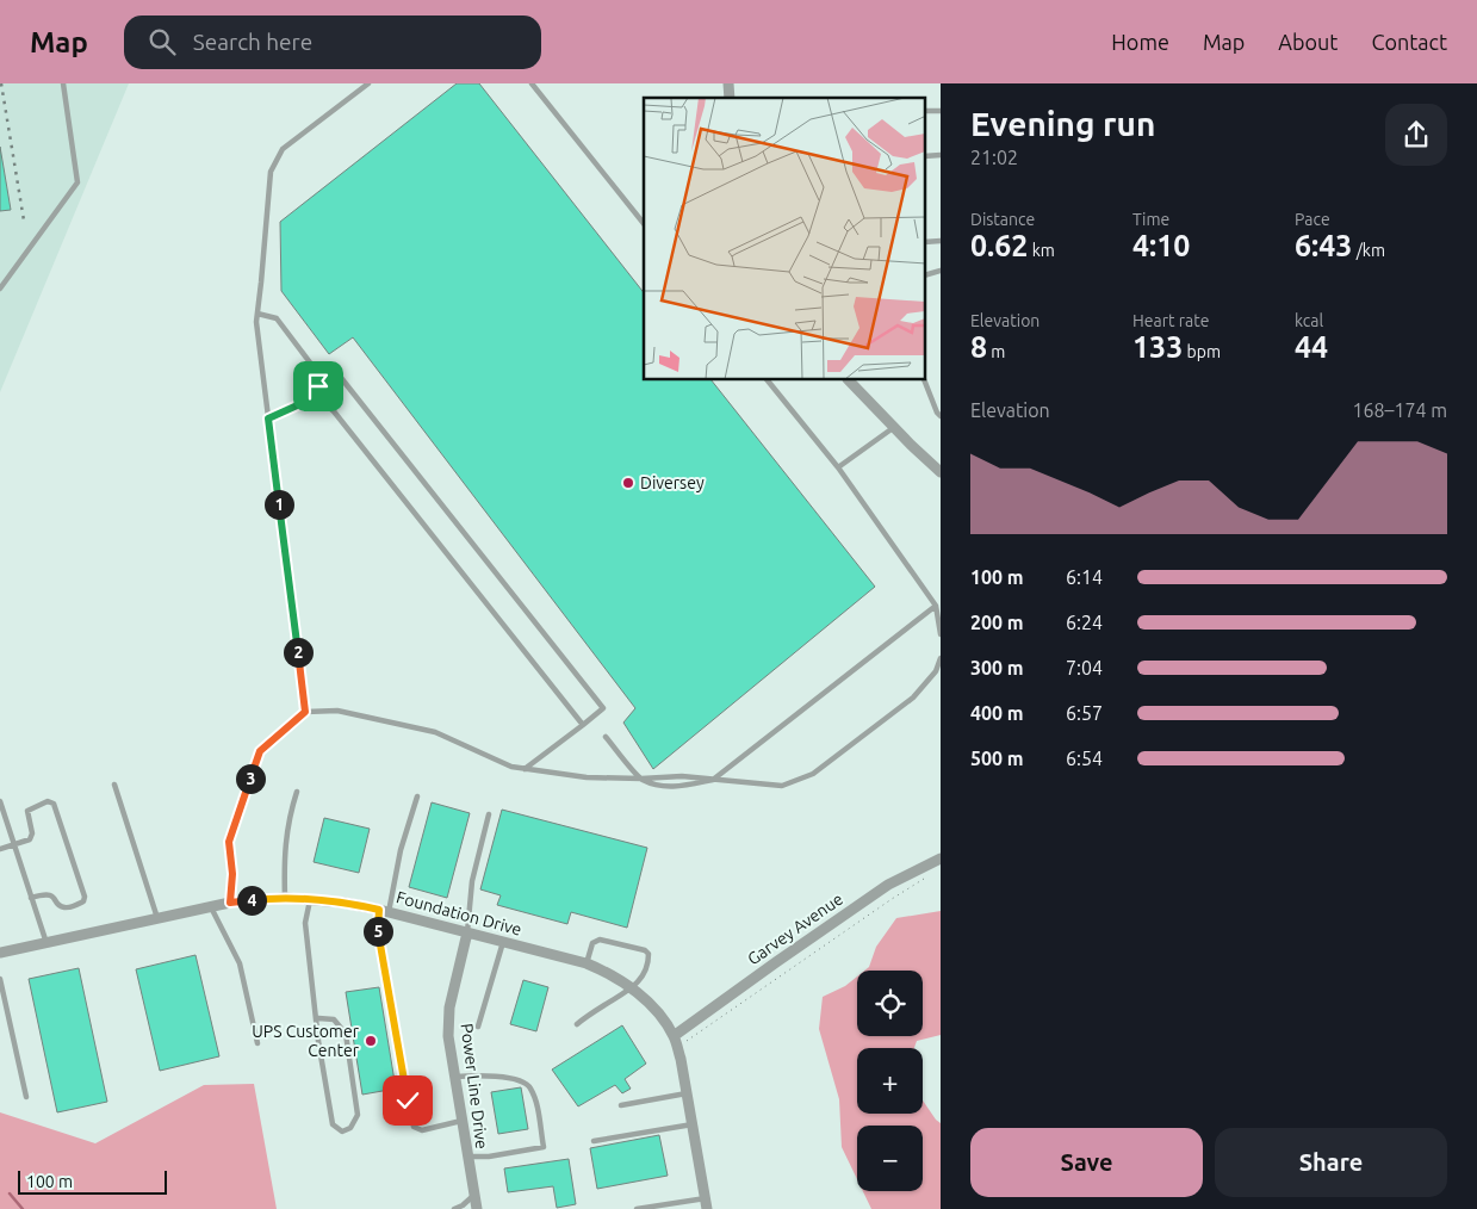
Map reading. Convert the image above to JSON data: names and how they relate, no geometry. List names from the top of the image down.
{
  "streets": {
    "street": ["Foundation Drive", "Garvey Avenue", "Power Line Drive"]
  },
  "crossings": [
    ["Foundation Drive", "Garvey Avenue"],
    ["Foundation Drive", "Power Line Drive"]
  ],
  "places": ["Diversey", "UPS Customer Center"],
  "scale_bar": "100 m",
  "page": {
    "header": "Map",
    "search": "Search here",
    "nav": [
      "Home",
      "Map",
      "About",
      "Contact"
    ],
    "heading": ["Evening run", "21:02"],
    "stats": [
      ["Distance", "0.62 km"],
      ["Time", "4:10"],
      ["Pace", "6:43 /km"],
      ["Elevation", "8 m"],
      ["Heart rate", "133 bpm"],
      ["kcal", "44"]
    ],
    "chart": ["Elevation", "168–174 m"],
    "pins": [
      "1",
      "2",
      "3",
      "4",
      "5"
    ],
    "list": [
      {
        "name": "100 m",
        "note": "6:14"
      },
      {
        "name": "200 m",
        "note": "6:24"
      },
      {
        "name": "300 m",
        "note": "7:04"
      },
      {
        "name": "400 m",
        "note": "6:57"
      },
      {
        "name": "500 m",
        "note": "6:54"
      }
    ],
    "map_buttons": ["+", "−"],
    "buttons": ["Save", "Share"],
    "scale": "100 m"
  }
}
